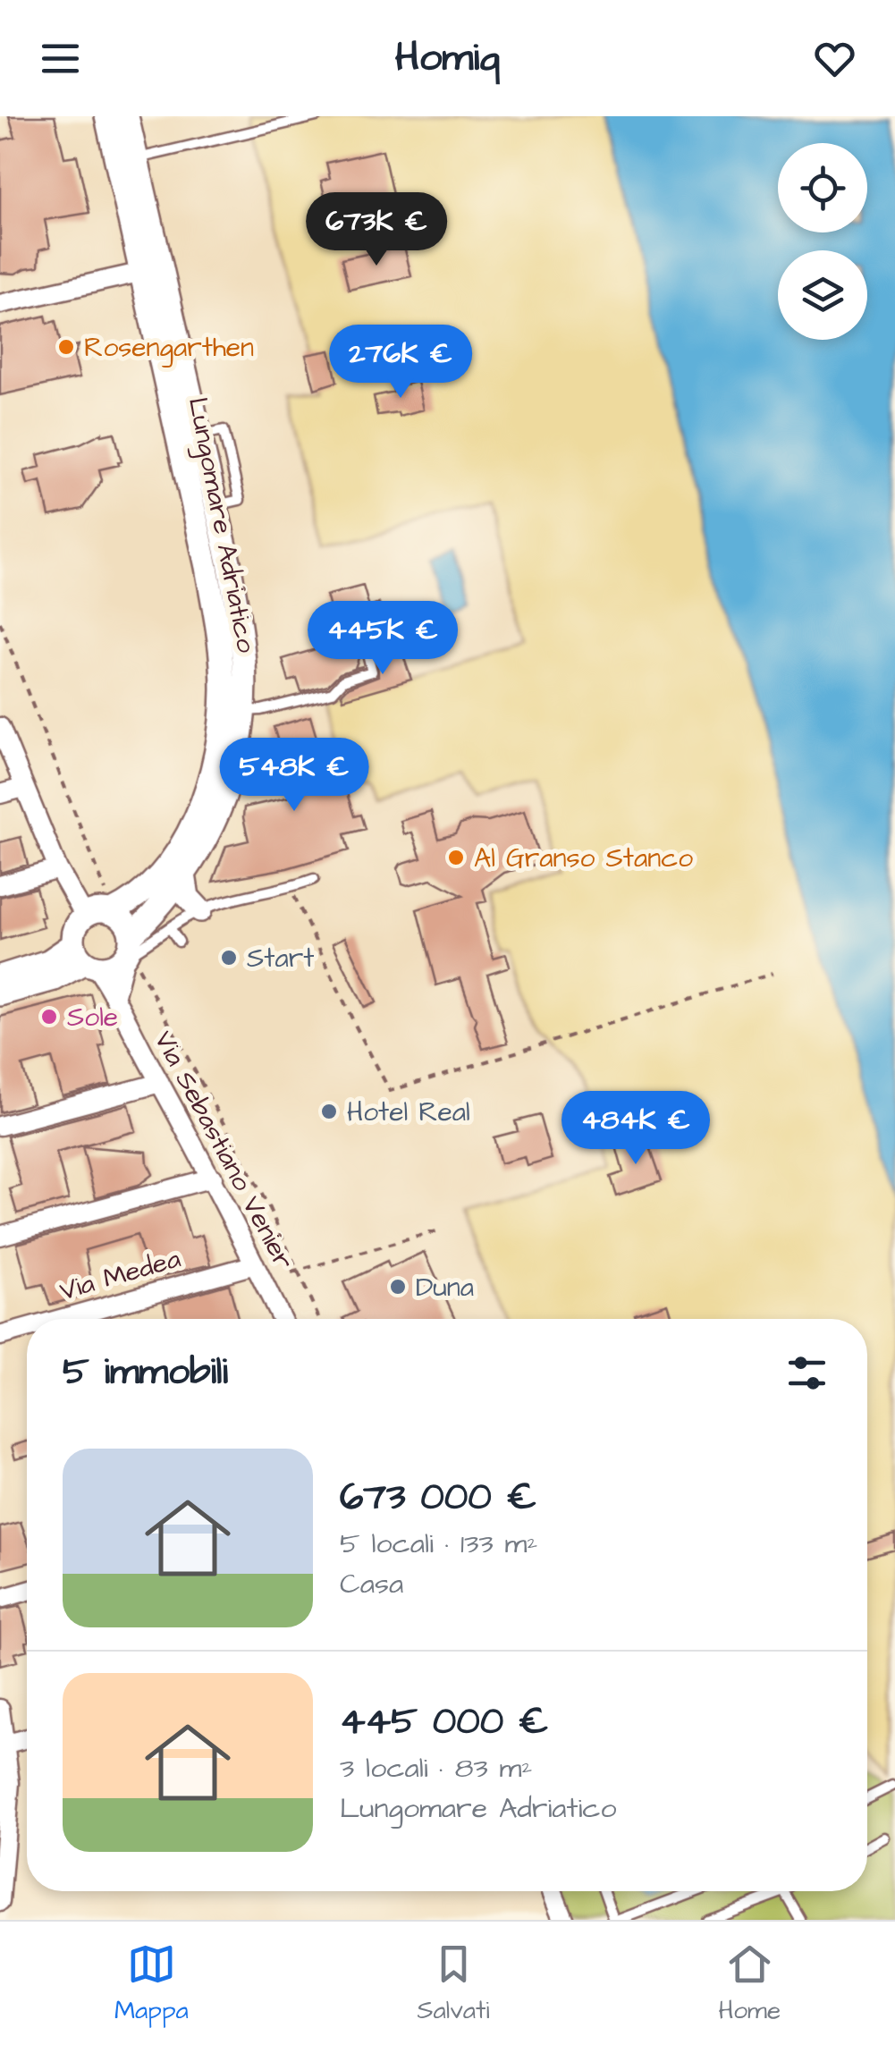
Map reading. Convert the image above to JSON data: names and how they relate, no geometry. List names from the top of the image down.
{
  "streets": {
    "street": ["Lungomare Adriatico", "Via Sebastiano Venier", "Via Medea"]
  },
  "crossings": [
    ["Lungomare Adriatico", "Via Sebastiano Venier"],
    ["Via Sebastiano Venier", "Via Medea"]
  ],
  "places": [
    "Rosengarthen",
    "Al Granso Stanco",
    "Start",
    "Sole",
    "Hotel Real",
    "Duna"
  ],
  "page": {
    "header": "Homiq",
    "price": [
      "673K €",
      "276K €",
      "445K €",
      "548K €",
      "484K €"
    ],
    "heading": "5 immobili",
    "list": [
      {
        "name": "673 000 €",
        "note": "5 locali · 133 m² · Casa"
      },
      {
        "name": "445 000 €",
        "note": "3 locali · 83 m² · Lungomare Adriatico"
      }
    ],
    "tabs": ["Mappa", "Salvati", "Home"]
  }
}
